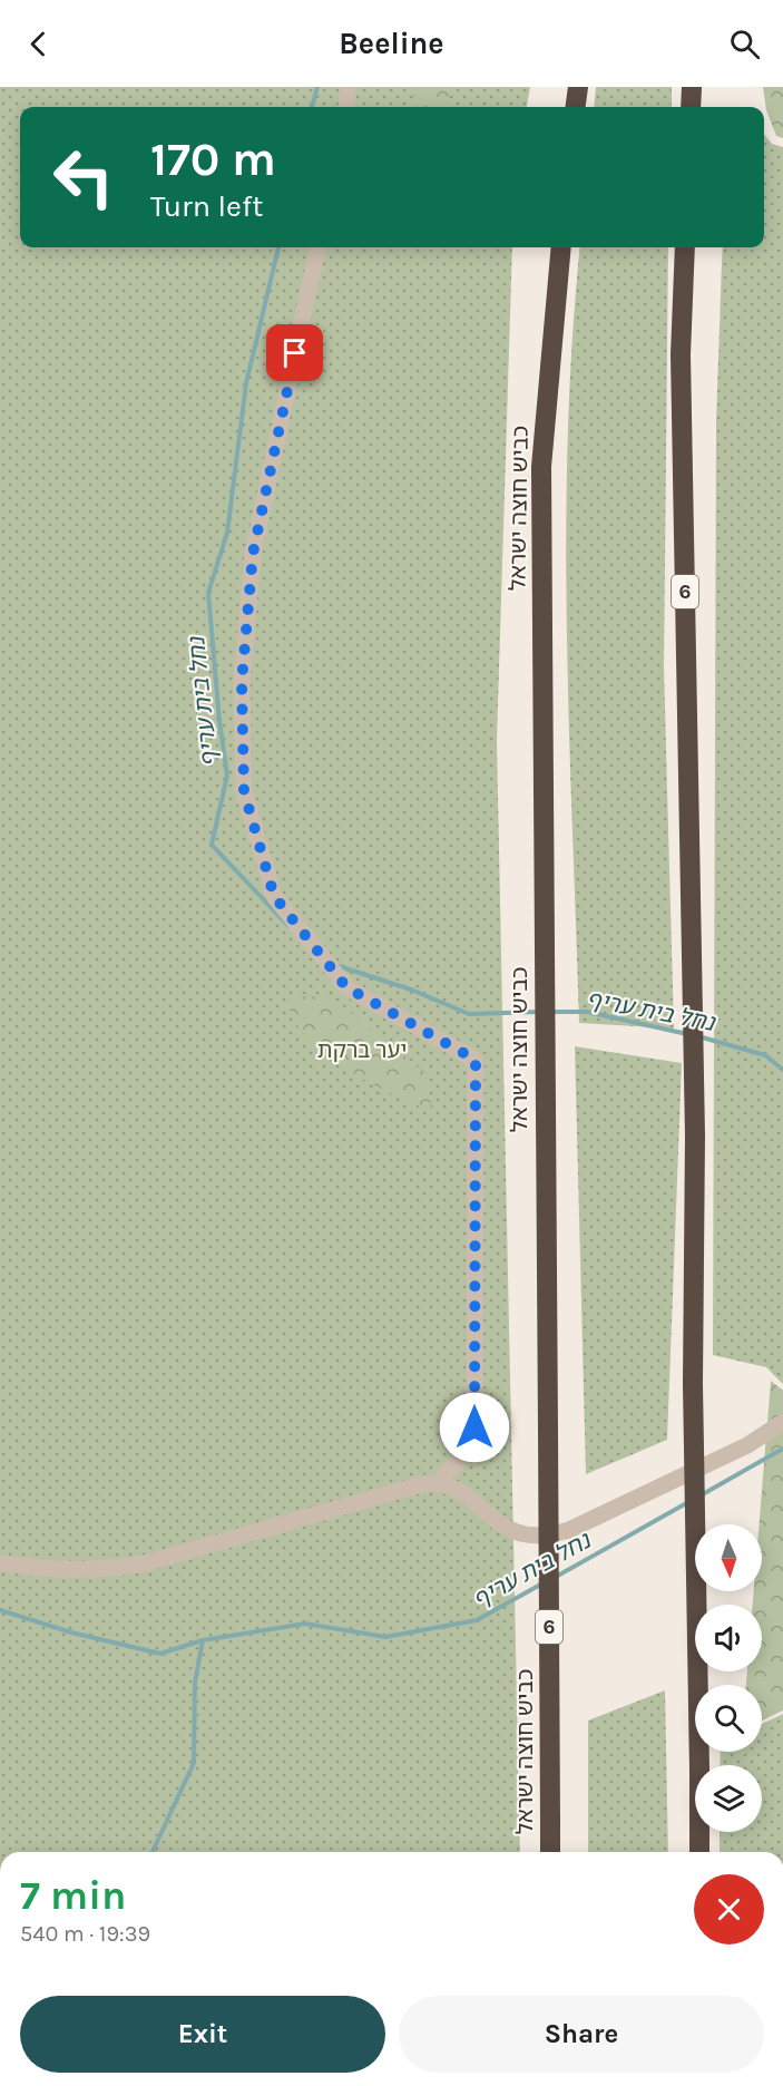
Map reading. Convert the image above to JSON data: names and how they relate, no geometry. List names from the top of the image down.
{
  "streets": {
    "highway": ["כביש חוצה ישראל", "6"]
  },
  "water": ["נחל בית עריף"],
  "parks": ["יער ברקת"],
  "north": "bottom",
  "page": {
    "header": "Beeline",
    "turn": ["170 m", "Turn left"],
    "heading": ["7 min", "540 m · 19:39"],
    "buttons": ["Exit", "Share"]
  }
}
